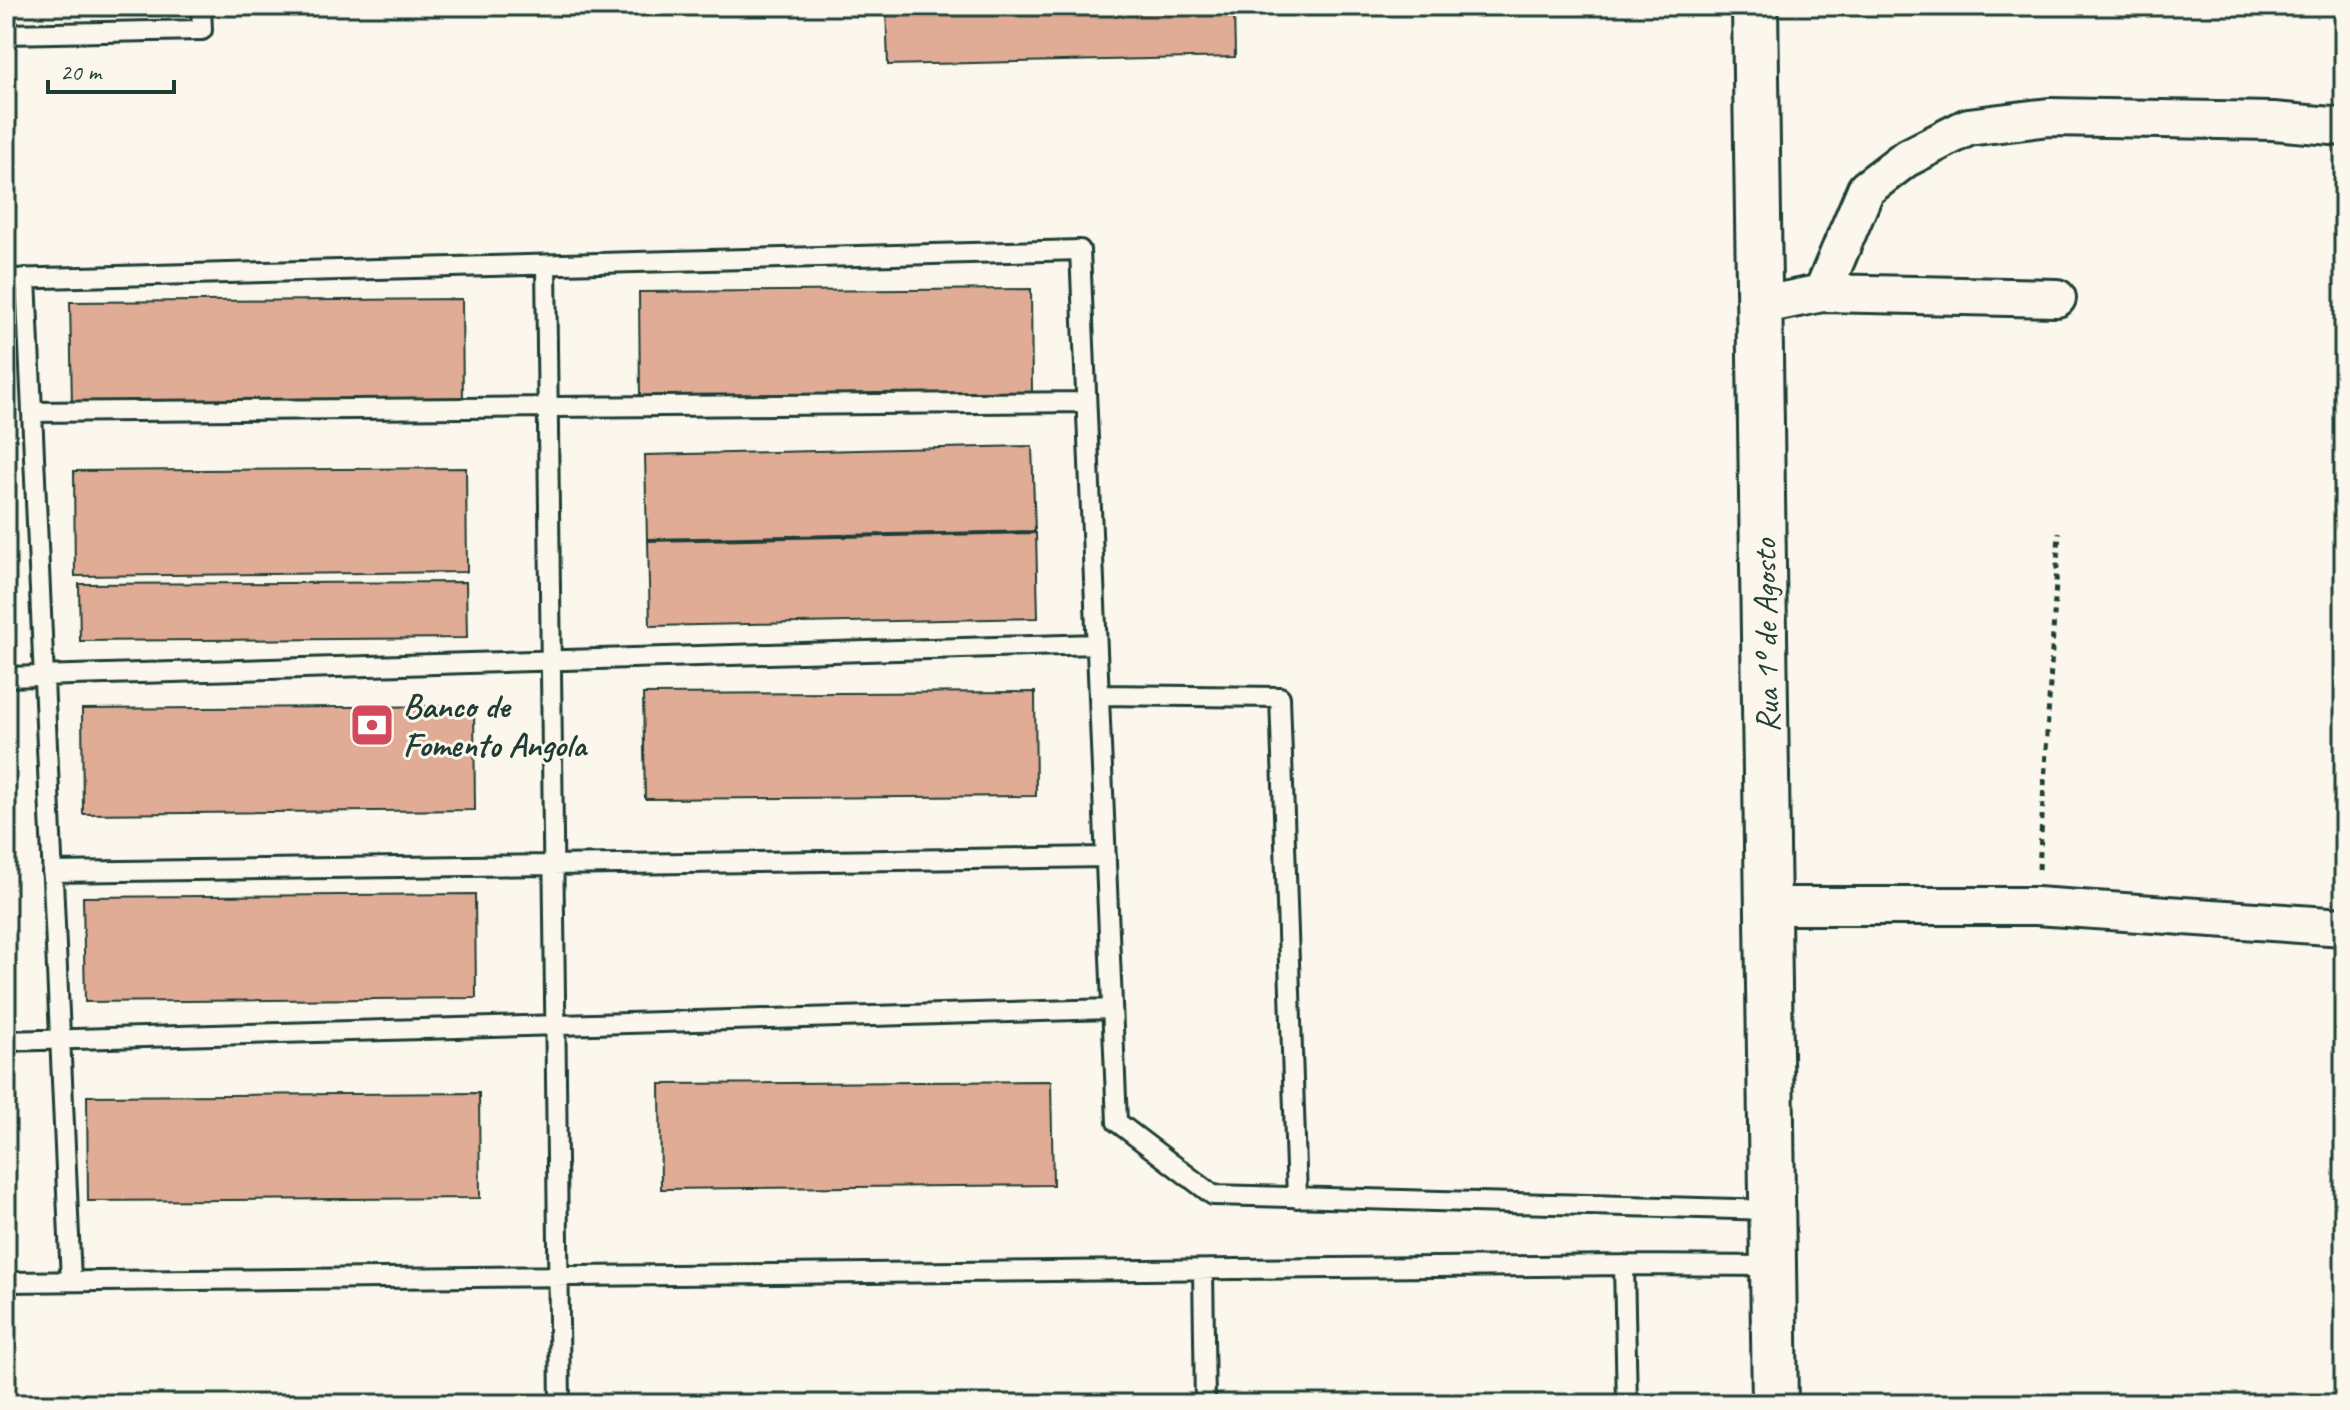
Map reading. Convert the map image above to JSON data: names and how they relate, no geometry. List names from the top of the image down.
{
  "streets": {
    "main road": ["Rua 1º de Agosto"]
  },
  "places": {
    "bank": ["Banco de Fomento Angola"]
  },
  "scale_bar": "20 m"
}
